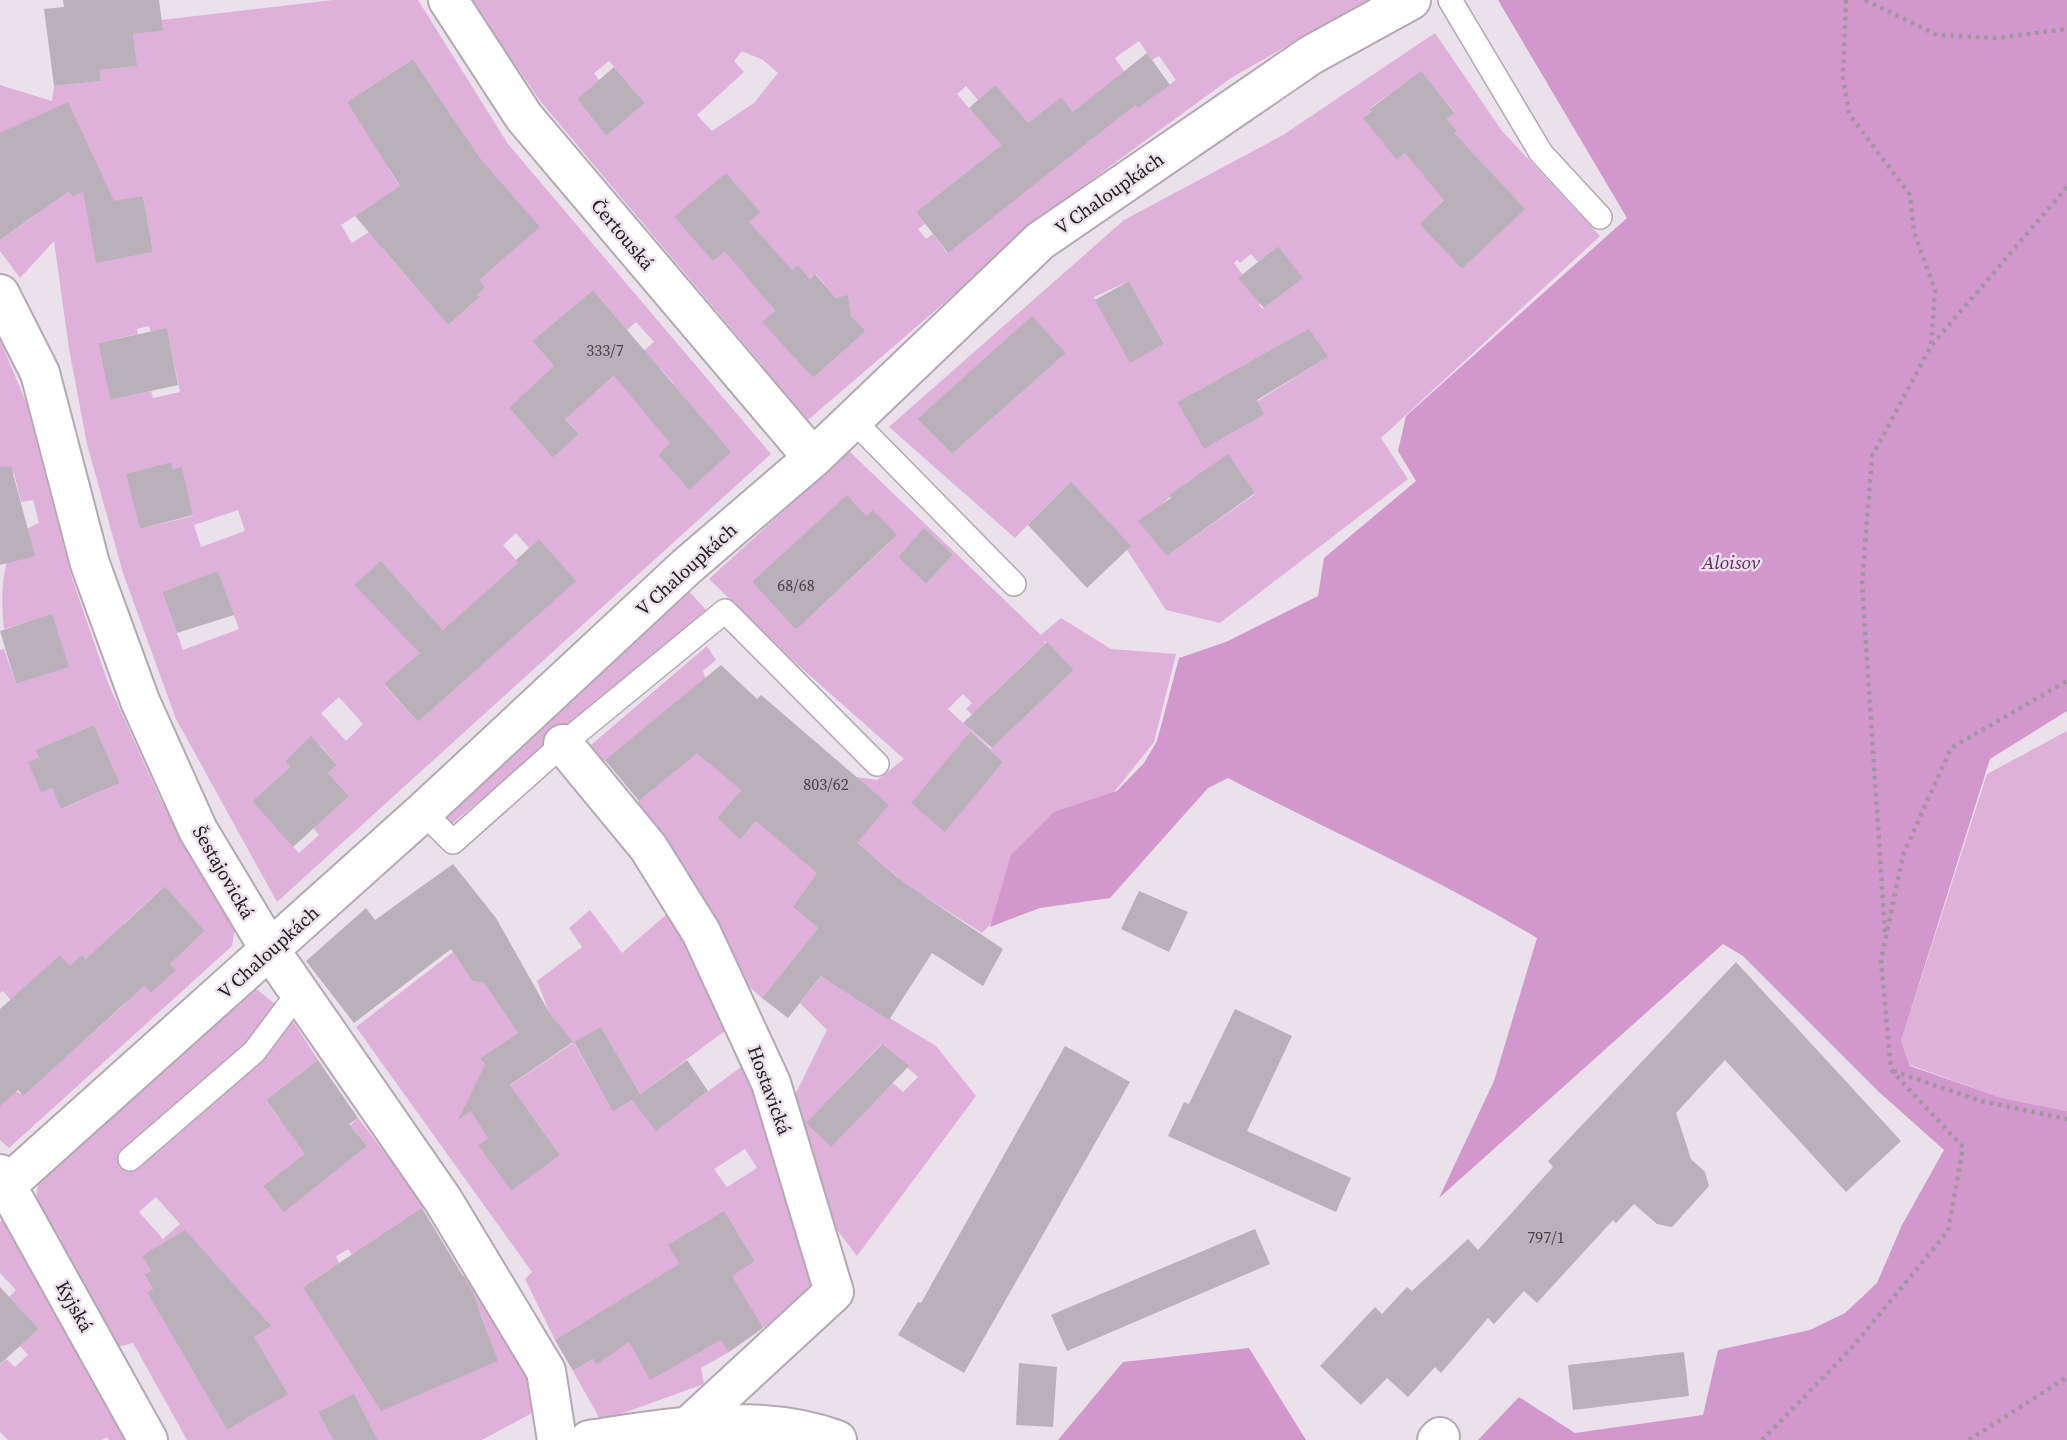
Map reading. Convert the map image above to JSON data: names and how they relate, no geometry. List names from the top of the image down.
{
  "streets": {
    "street": [
      "V Chaloupkách",
      "Čertouská",
      "Šestajovická",
      "Hostavická",
      "Kyjská"
    ]
  },
  "crossings": [
    ["V Chaloupkách", "Čertouská"],
    ["V Chaloupkách", "Šestajovická"],
    ["V Chaloupkách", "Kyjská"]
  ],
  "parks": ["Aloisov"],
  "house_numbers": [
    "333/7",
    "68/68",
    "803/62",
    "797/1"
  ]
}
